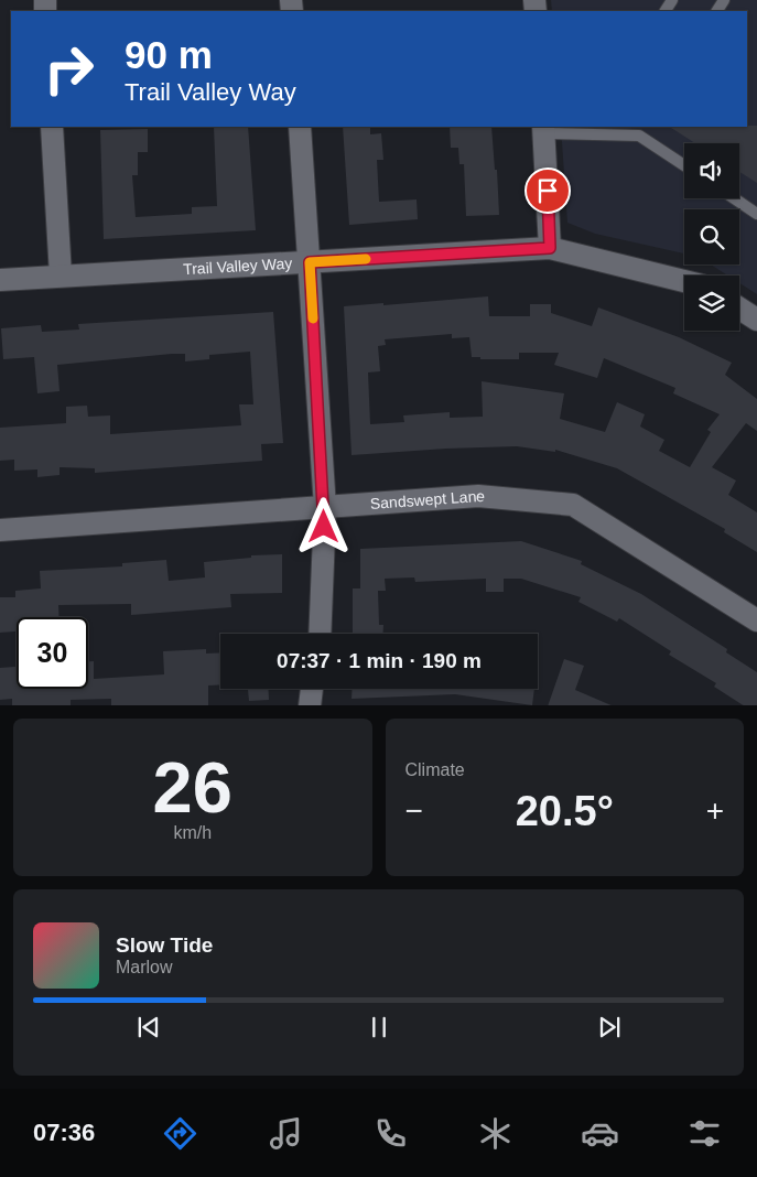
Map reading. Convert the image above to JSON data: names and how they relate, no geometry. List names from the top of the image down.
{
  "streets": {
    "street": ["Trail Valley Way", "Sandswept Lane"]
  },
  "page": {
    "turn": ["90 m", "Trail Valley Way"],
    "limit": "30",
    "trip": "07:37 · 1 min · 190 m",
    "tile": [
      ["26", "km/h"],
      "Climate"
    ],
    "heat": ["−", "20.5°", "+"],
    "song": ["Slow Tide", "Marlow"],
    "tabs": "07:36"
  }
}
